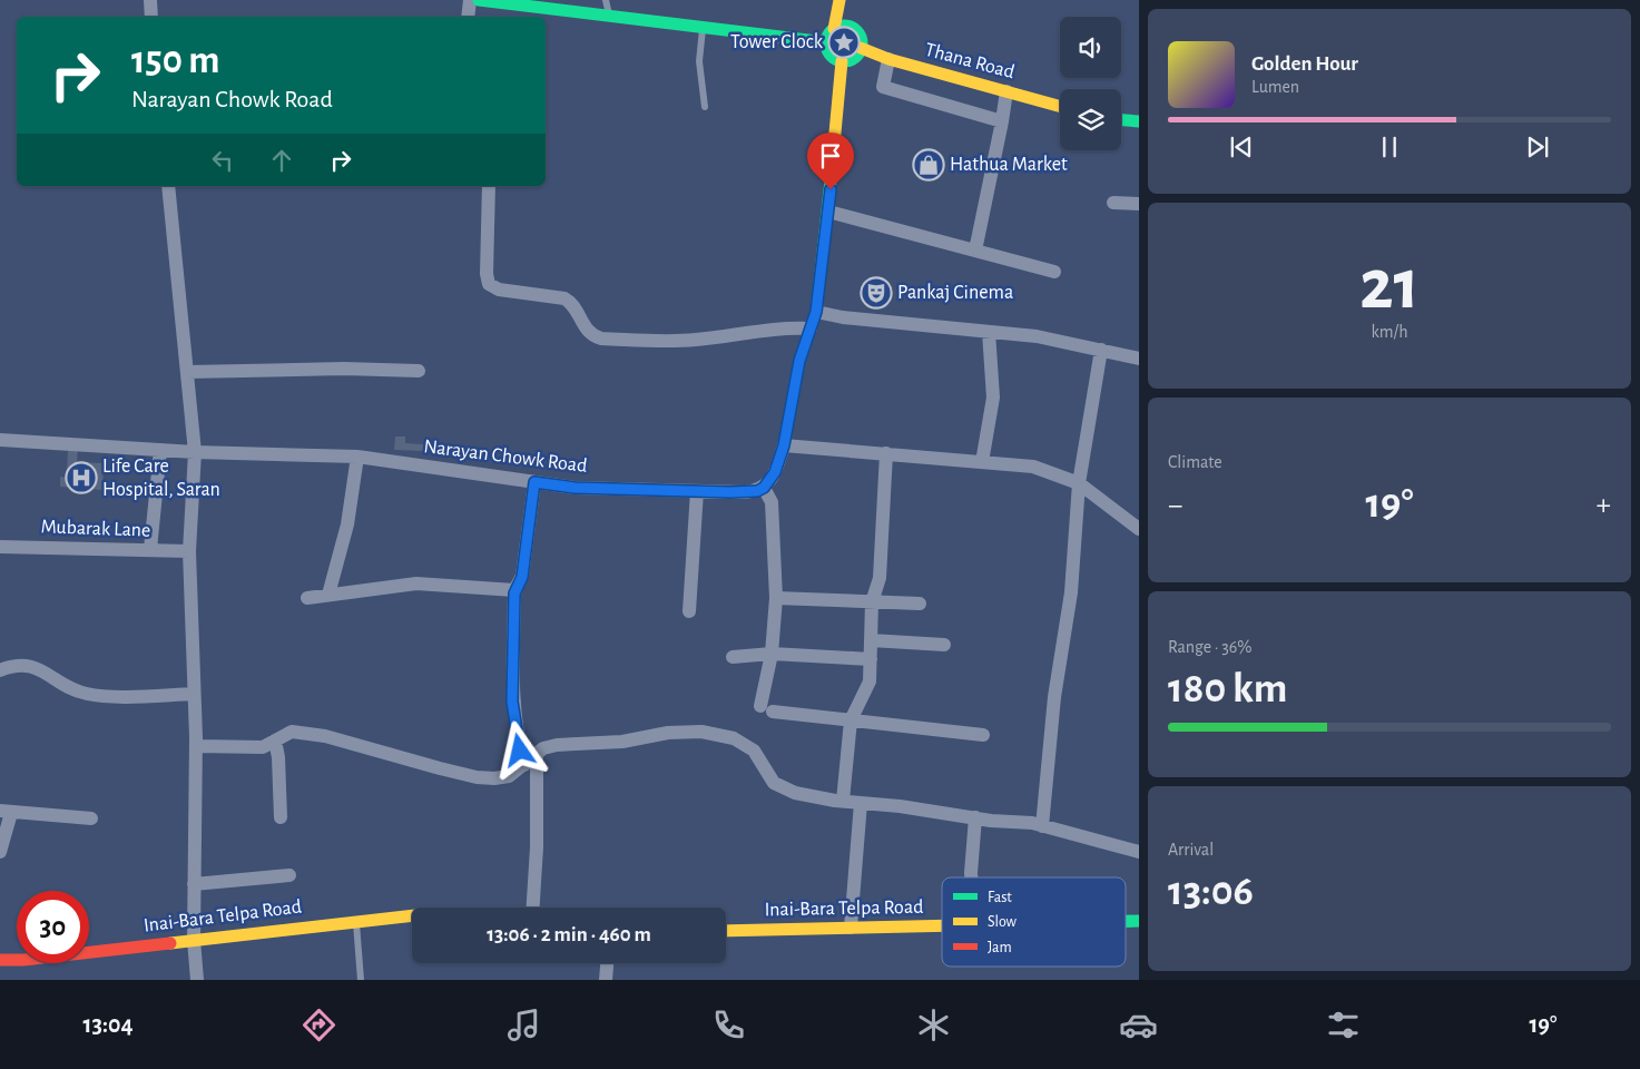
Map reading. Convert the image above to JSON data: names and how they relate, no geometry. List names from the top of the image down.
{
  "streets": {
    "street": [
      "Thana Road",
      "Narayan Chowk Road",
      "Mubarak Lane",
      "Inai-Bara Telpa Road"
    ]
  },
  "places": {
    "place": ["Tower Clock"],
    "shop": ["Hathua Market"],
    "theatre": ["Pankaj Cinema"],
    "hospital": ["Life Care Hospital, Saran"]
  },
  "legend": ["Fast", "Slow", "Jam"],
  "page": {
    "turn": ["150 m", "Narayan Chowk Road"],
    "song": ["Golden Hour", "Lumen"],
    "tile": [
      ["21", "km/h"],
      "Climate",
      ["Range · 36%", "180 km"],
      ["Arrival", "13:06"]
    ],
    "heat": ["−", "19°", "+"],
    "limit": "30",
    "trip": "13:06 · 2 min · 460 m",
    "tabs": ["13:04", "19°"]
  }
}
